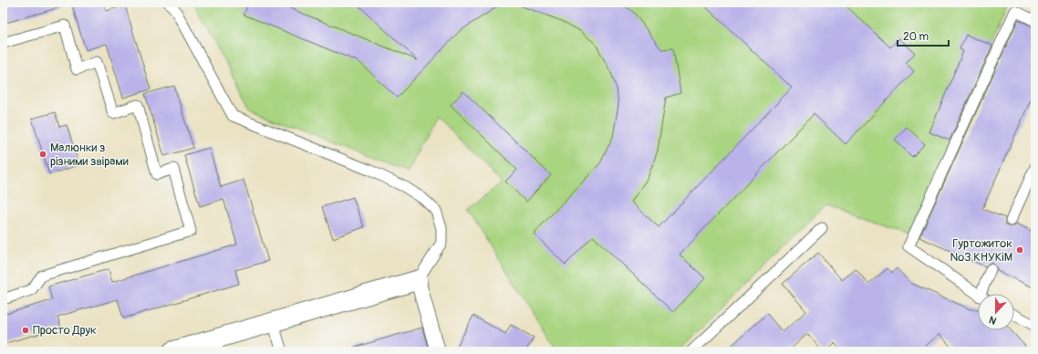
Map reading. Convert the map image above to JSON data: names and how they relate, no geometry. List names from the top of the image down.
{
  "places": ["Малюнки з різними звірами", "Гуртожиток №3 КНУКіМ", "Просто Друк"],
  "scale_bar": "20 m",
  "north": "bottom"
}
